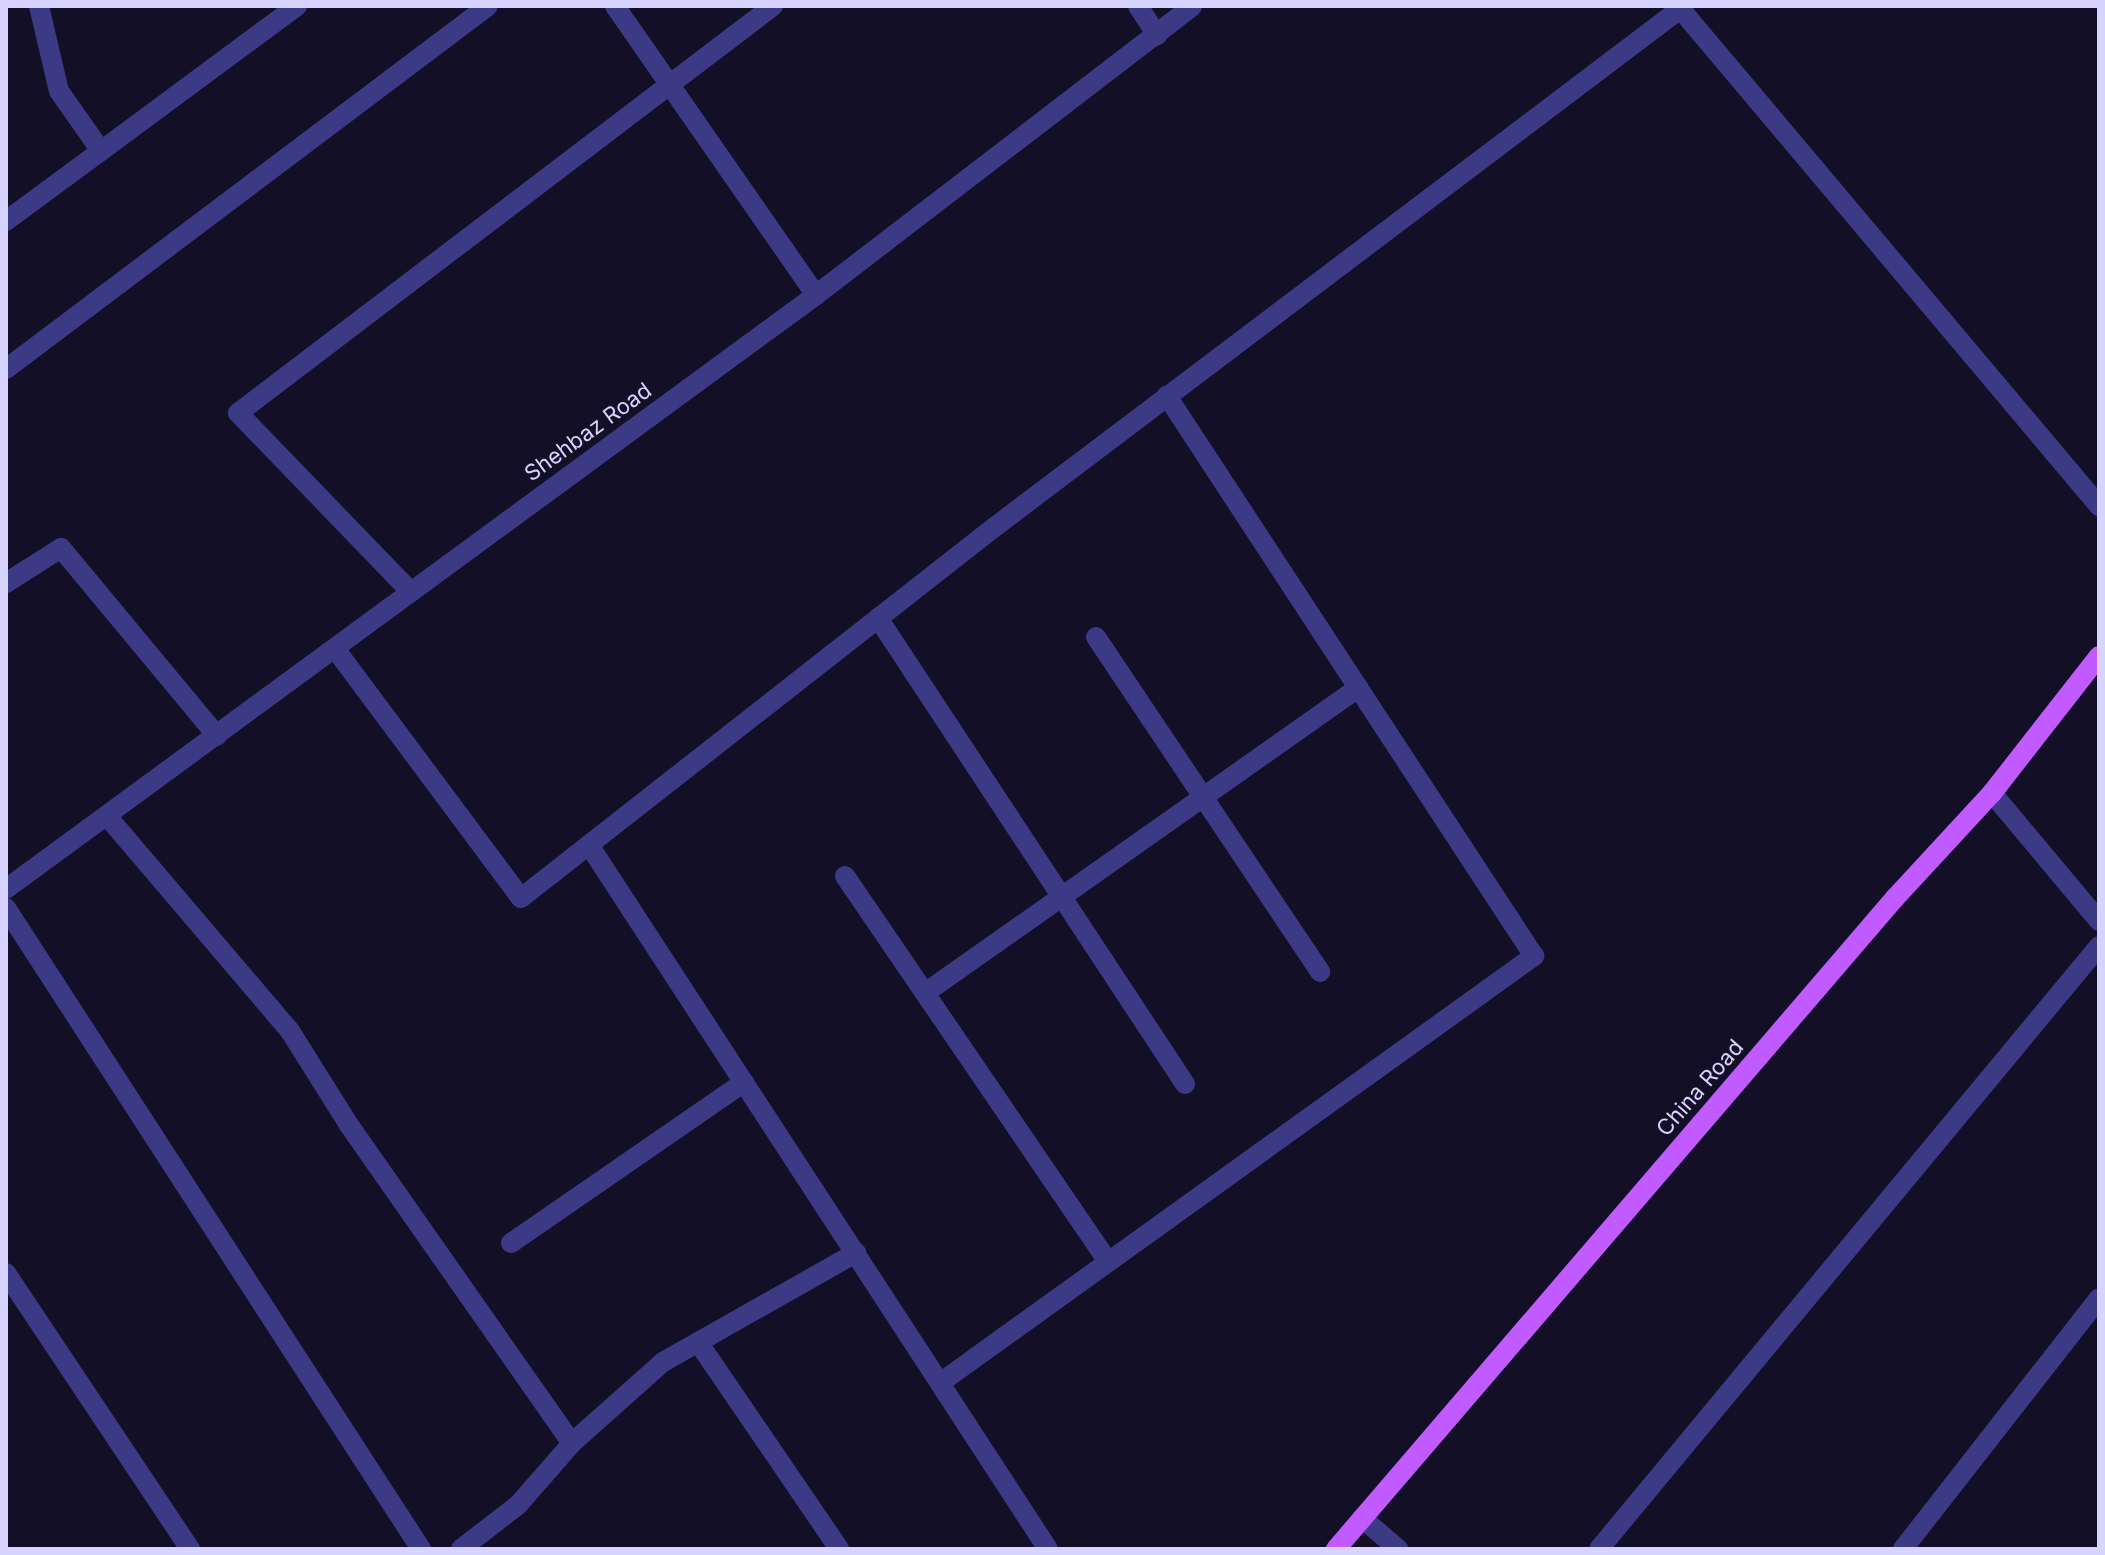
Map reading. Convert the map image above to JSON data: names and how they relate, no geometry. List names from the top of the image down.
{
  "streets": {
    "main road": ["China Road"],
    "street": ["Shehbaz Road"]
  }
}
